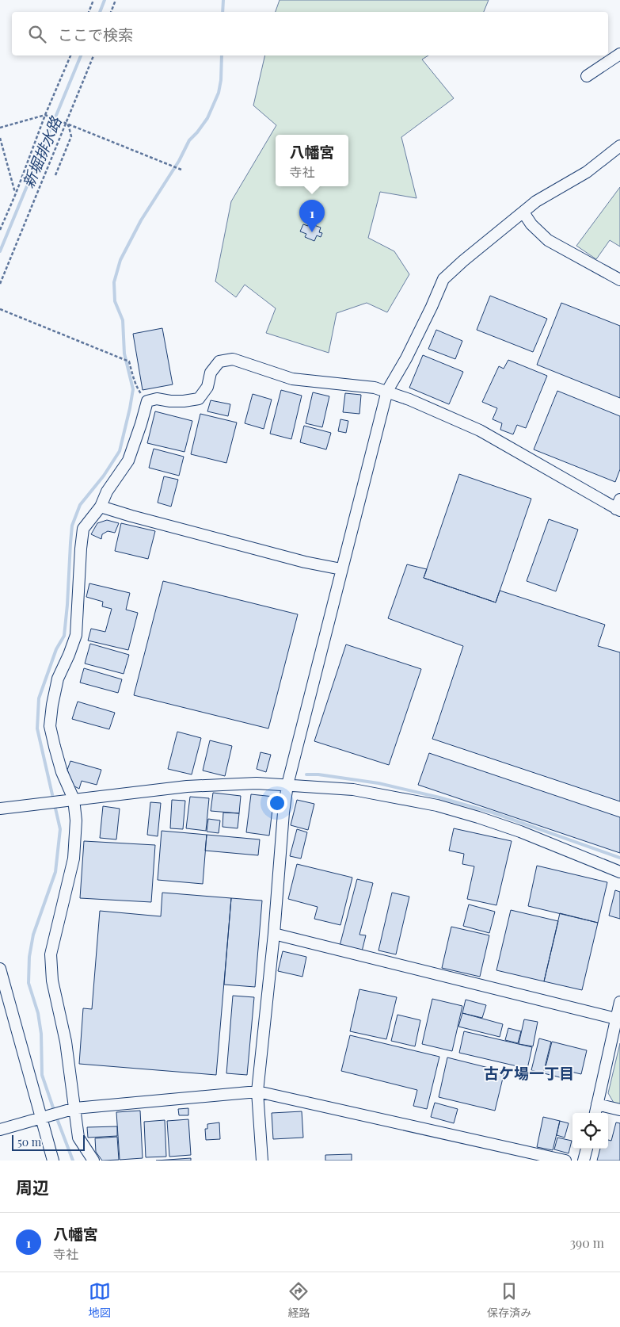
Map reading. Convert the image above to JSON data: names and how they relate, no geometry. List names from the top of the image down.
{
  "districts": ["古ケ場一丁目"],
  "water": ["新堀排水路"],
  "scale_bar": "50 m",
  "page": {
    "search": "ここで検索",
    "popup": ["八幡宮", "寺社"],
    "pins": "1",
    "scale": "50 m",
    "heading": "周辺",
    "list": [
      {
        "mark": "1",
        "name": "八幡宮",
        "note": "寺社",
        "value": "390 m"
      }
    ],
    "nav": ["地図", "経路", "保存済み"]
  }
}
